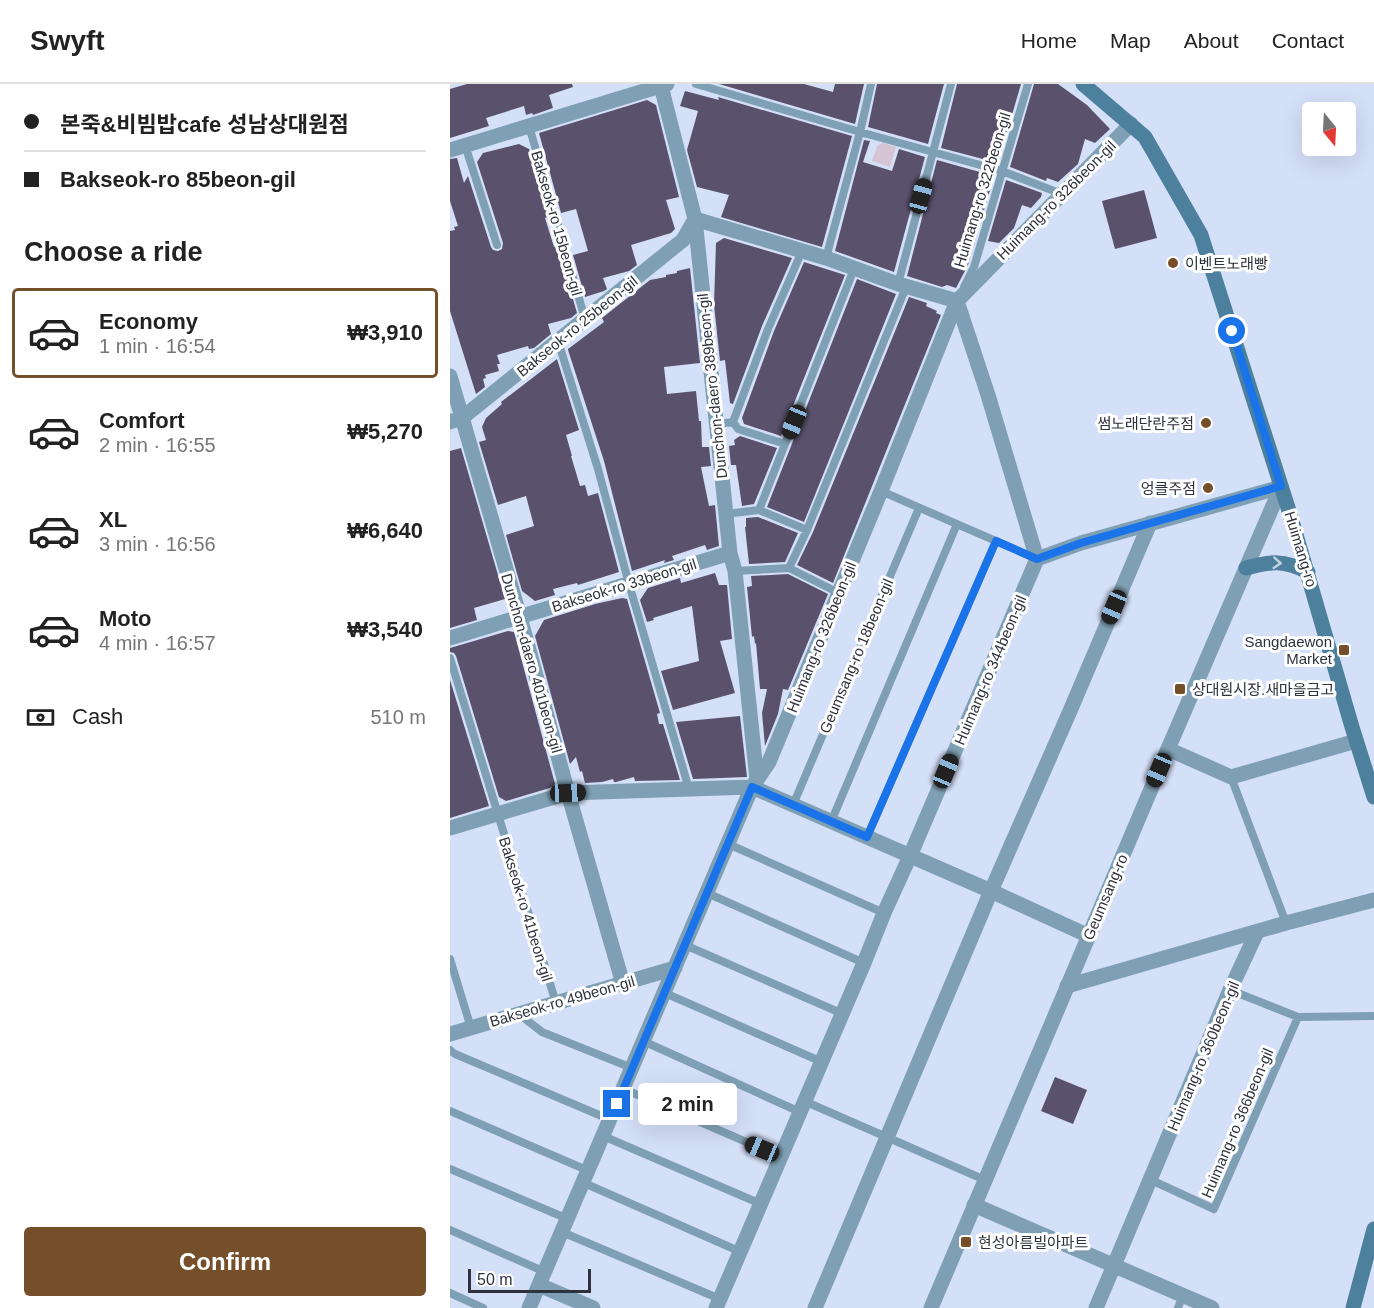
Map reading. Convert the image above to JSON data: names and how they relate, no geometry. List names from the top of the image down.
{
  "streets": {
    "main road": ["Huimang-ro"],
    "street": [
      "Huimang-ro 326beon-gil",
      "Bakseok-ro 25beon-gil",
      "Dunchon-daero 389beon-gil",
      "Bakseok-ro 33beon-gil",
      "Dunchon-daero 401beon-gil",
      "Huimang-ro 344beon-gil",
      "Geumsang-ro",
      "Bakseok-ro 49beon-gil",
      "Huimang-ro 360beon-gil"
    ],
    "lane": [
      "Huimang-ro 322beon-gil",
      "Bakseok-ro 15beon-gil",
      "Geumsang-ro 18beon-gil",
      "Bakseok-ro 41beon-gil",
      "Huimang-ro 366beon-gil"
    ]
  },
  "crossings": [
    ["Huimang-ro 322beon-gil", "Huimang-ro 326beon-gil"],
    ["Huimang-ro 326beon-gil", "Dunchon-daero 389beon-gil"],
    ["Huimang-ro 326beon-gil", "Huimang-ro"],
    ["Huimang-ro 326beon-gil", "Huimang-ro 344beon-gil"],
    ["Huimang-ro 326beon-gil", "Bakseok-ro 49beon-gil"],
    ["Bakseok-ro 15beon-gil", "Bakseok-ro 25beon-gil"],
    ["Bakseok-ro 25beon-gil", "Dunchon-daero 389beon-gil"],
    ["Bakseok-ro 25beon-gil", "Dunchon-daero 401beon-gil"],
    ["Dunchon-daero 389beon-gil", "Bakseok-ro 33beon-gil"],
    ["Huimang-ro", "Geumsang-ro"],
    ["Bakseok-ro 33beon-gil", "Dunchon-daero 401beon-gil"],
    ["Dunchon-daero 401beon-gil", "Bakseok-ro 49beon-gil"],
    ["Bakseok-ro 41beon-gil", "Bakseok-ro 49beon-gil"],
    ["Huimang-ro 360beon-gil", "Huimang-ro 366beon-gil"]
  ],
  "places": {
    "other": ["이벤트노래빵", "썸노래단란주점", "엉클주점"],
    "transit": ["Sangdaewon Market", "상대원시장.새마을금고", "현성아름빌아파트"]
  },
  "scale_bar": "50 m",
  "north": "bottom",
  "page": {
    "header": "Swyft",
    "nav": [
      "Home",
      "Map",
      "About",
      "Contact"
    ],
    "banner": ["본죽&비빔밥cafe 성남상대원점", "Bakseok-ro 85beon-gil"],
    "heading": "Choose a ride",
    "list": [
      {
        "name": "Economy",
        "note": "1 min · 16:54",
        "value": "₩3,910"
      },
      {
        "name": "Comfort",
        "note": "2 min · 16:55",
        "value": "₩5,270"
      },
      {
        "name": "XL",
        "note": "3 min · 16:56",
        "value": "₩6,640"
      },
      {
        "name": "Moto",
        "note": "4 min · 16:57",
        "value": "₩3,540"
      }
    ],
    "pay": ["Cash", "510 m"],
    "bubble": "2 min",
    "buttons": "Confirm",
    "scale": "50 m"
  }
}
